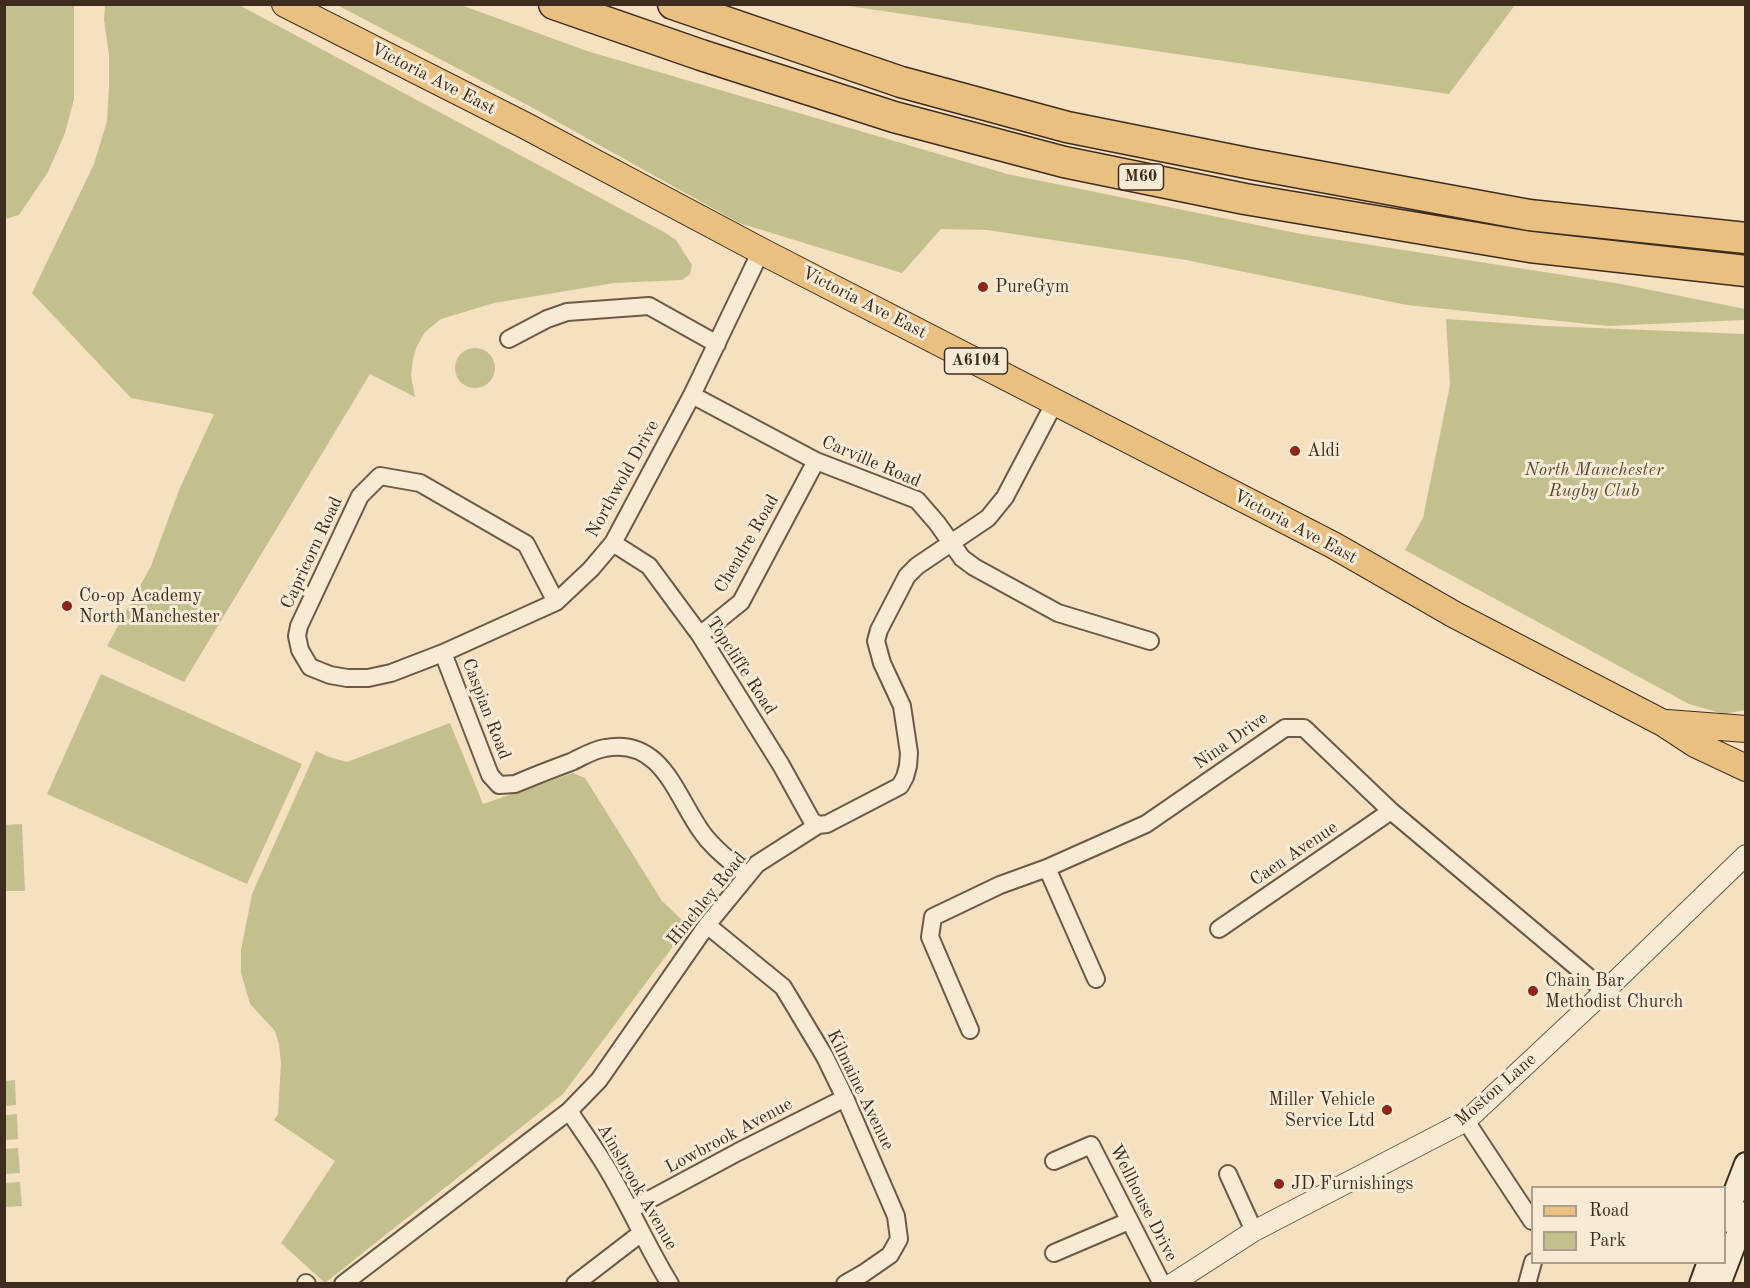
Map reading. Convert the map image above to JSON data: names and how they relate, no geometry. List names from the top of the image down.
{
  "streets": {
    "highway": ["M60"],
    "main road": ["Victoria Ave East", "A6104"],
    "street": [
      "Carville Road",
      "Northwold Drive",
      "Chendre Road",
      "Capricorn Road",
      "Topcliffe Road",
      "Caspian Road",
      "Nina Drive",
      "Caen Avenue",
      "Hinchley Road",
      "Kilmaine Avenue",
      "Moston Lane",
      "Lowbrook Avenue",
      "Ainsbrook Avenue",
      "Wellhouse Drive"
    ]
  },
  "crossings": [
    ["Victoria Ave East", "A6104"],
    ["Victoria Ave East", "Northwold Drive"],
    ["Victoria Ave East", "Hinchley Road"],
    ["Carville Road", "Northwold Drive"],
    ["Carville Road", "Chendre Road"],
    ["Carville Road", "Hinchley Road"],
    ["Northwold Drive", "Capricorn Road"],
    ["Northwold Drive", "Topcliffe Road"],
    ["Northwold Drive", "Caspian Road"],
    ["Chendre Road", "Topcliffe Road"],
    ["Capricorn Road", "Caspian Road"],
    ["Topcliffe Road", "Hinchley Road"],
    ["Caspian Road", "Hinchley Road"],
    ["Nina Drive", "Caen Avenue"],
    ["Nina Drive", "Moston Lane"],
    ["Hinchley Road", "Kilmaine Avenue"],
    ["Hinchley Road", "Ainsbrook Avenue"],
    ["Kilmaine Avenue", "Lowbrook Avenue"],
    ["Lowbrook Avenue", "Ainsbrook Avenue"]
  ],
  "parks": ["North Manchester Rugby Club"],
  "places": [
    "PureGym",
    "Aldi",
    "Co-op Academy North Manchester",
    "Chain Bar Methodist Church",
    "Miller Vehicle Service Ltd",
    "JD Furnishings"
  ],
  "legend": ["Road", "Park"]
}
